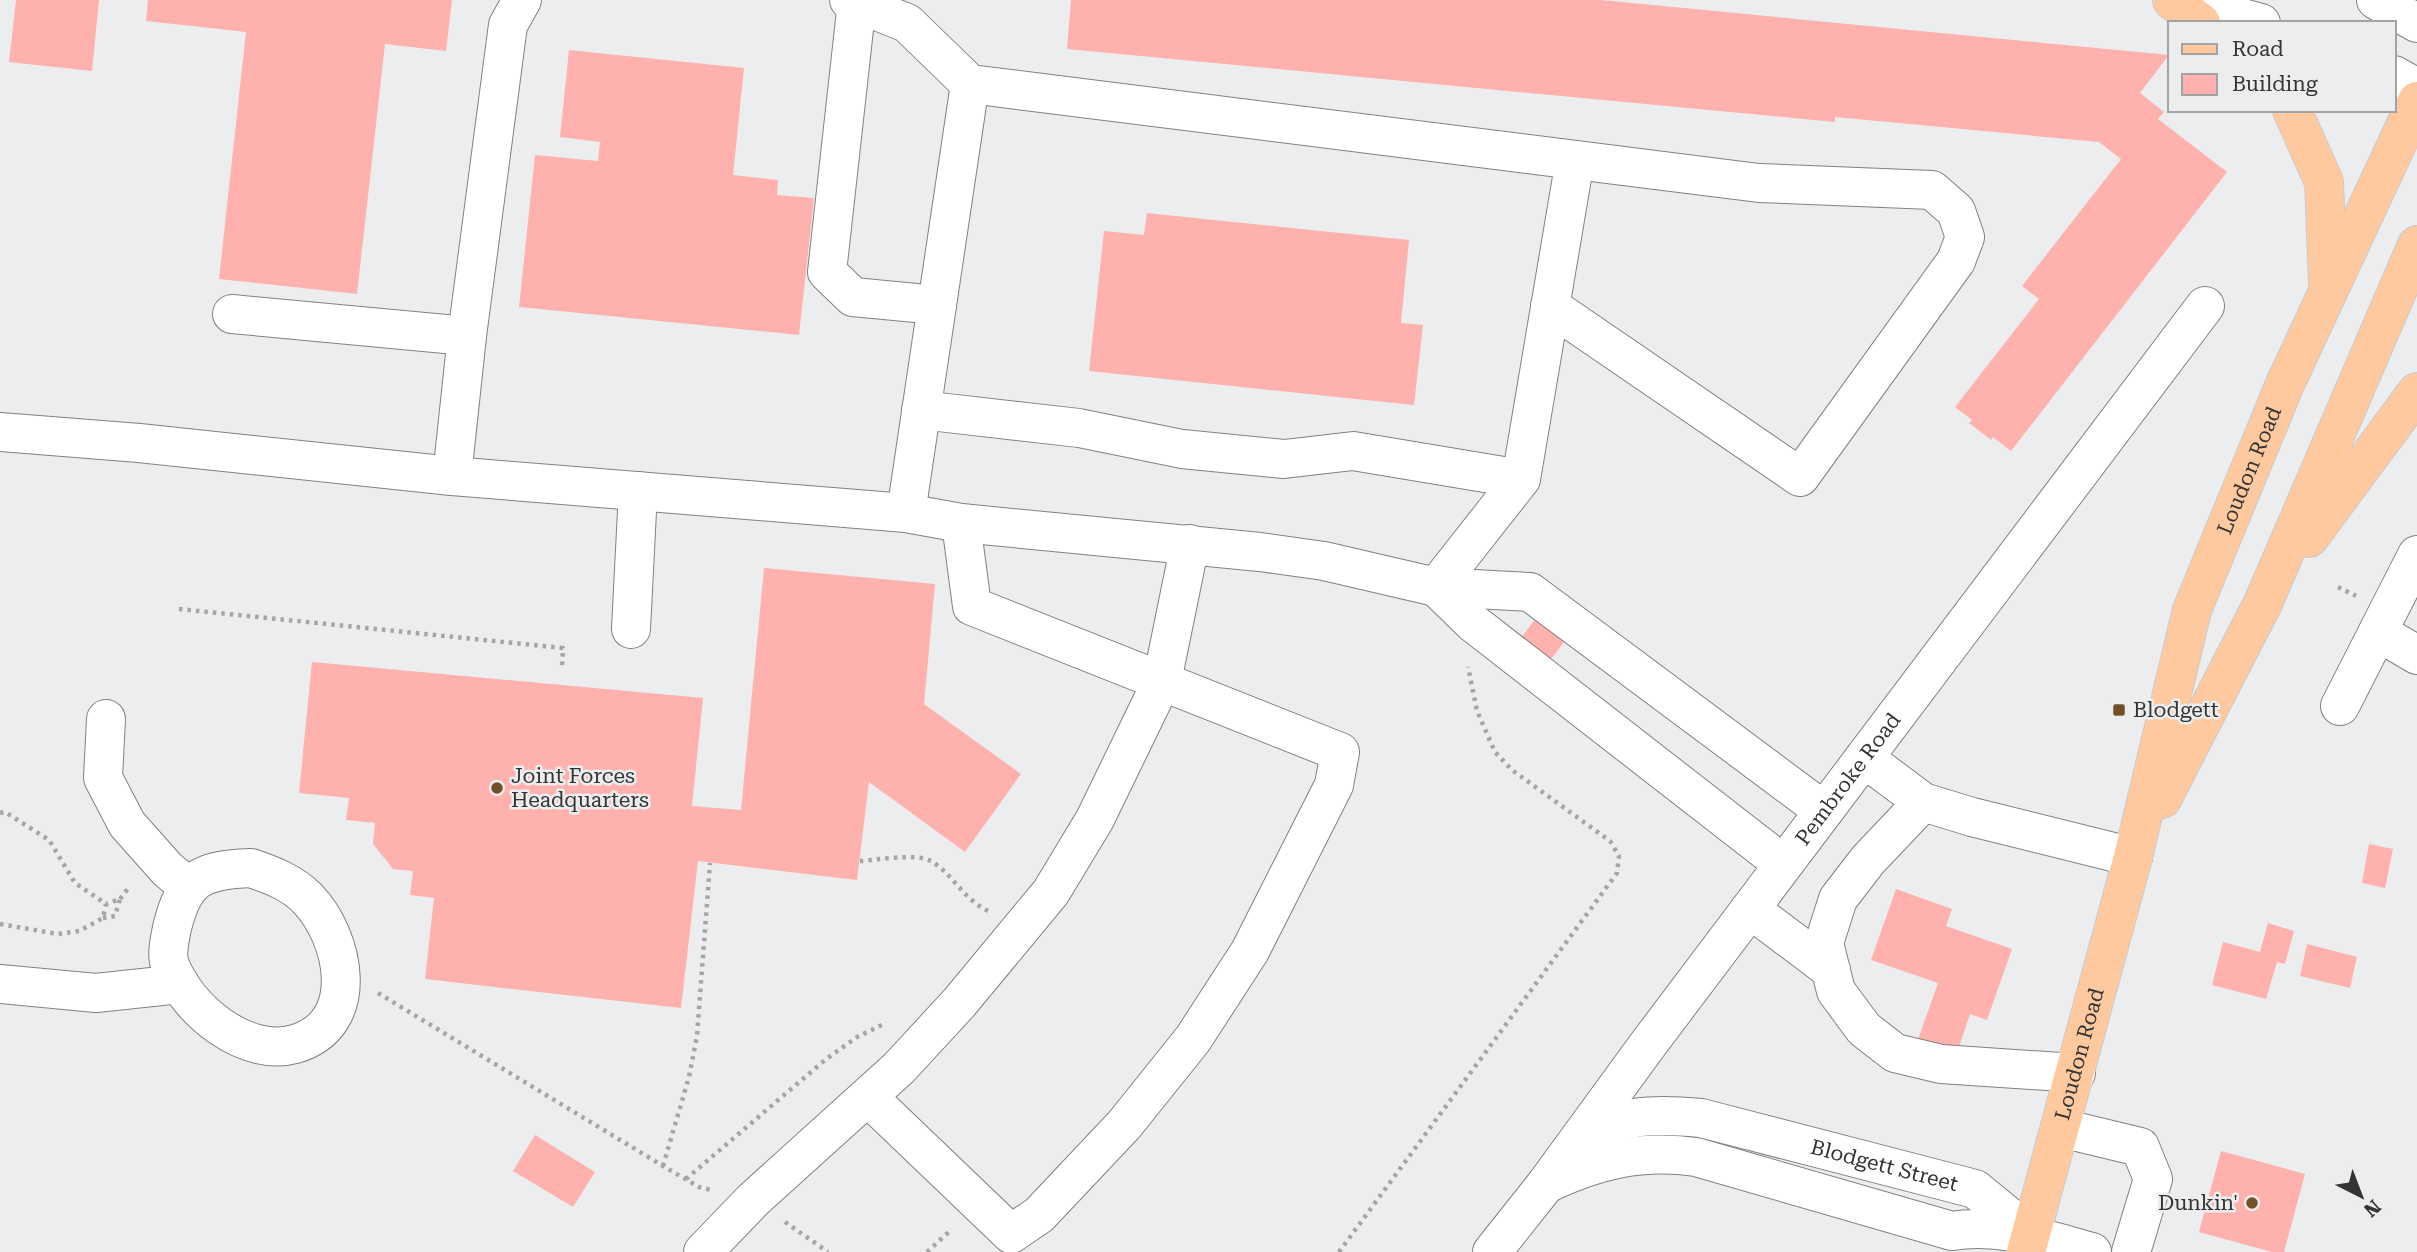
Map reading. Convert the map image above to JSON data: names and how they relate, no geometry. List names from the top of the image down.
{
  "streets": {
    "main road": ["Loudon Road"],
    "street": ["Pembroke Road", "Blodgett Street"]
  },
  "crossings": [
    ["Loudon Road", "Blodgett Street"],
    ["Pembroke Road", "Blodgett Street"]
  ],
  "places": {
    "transit": ["Blodgett"],
    "other": ["Joint Forces Headquarters", "Dunkin'"]
  },
  "legend": ["Road", "Building"],
  "north": "bottom right"
}
